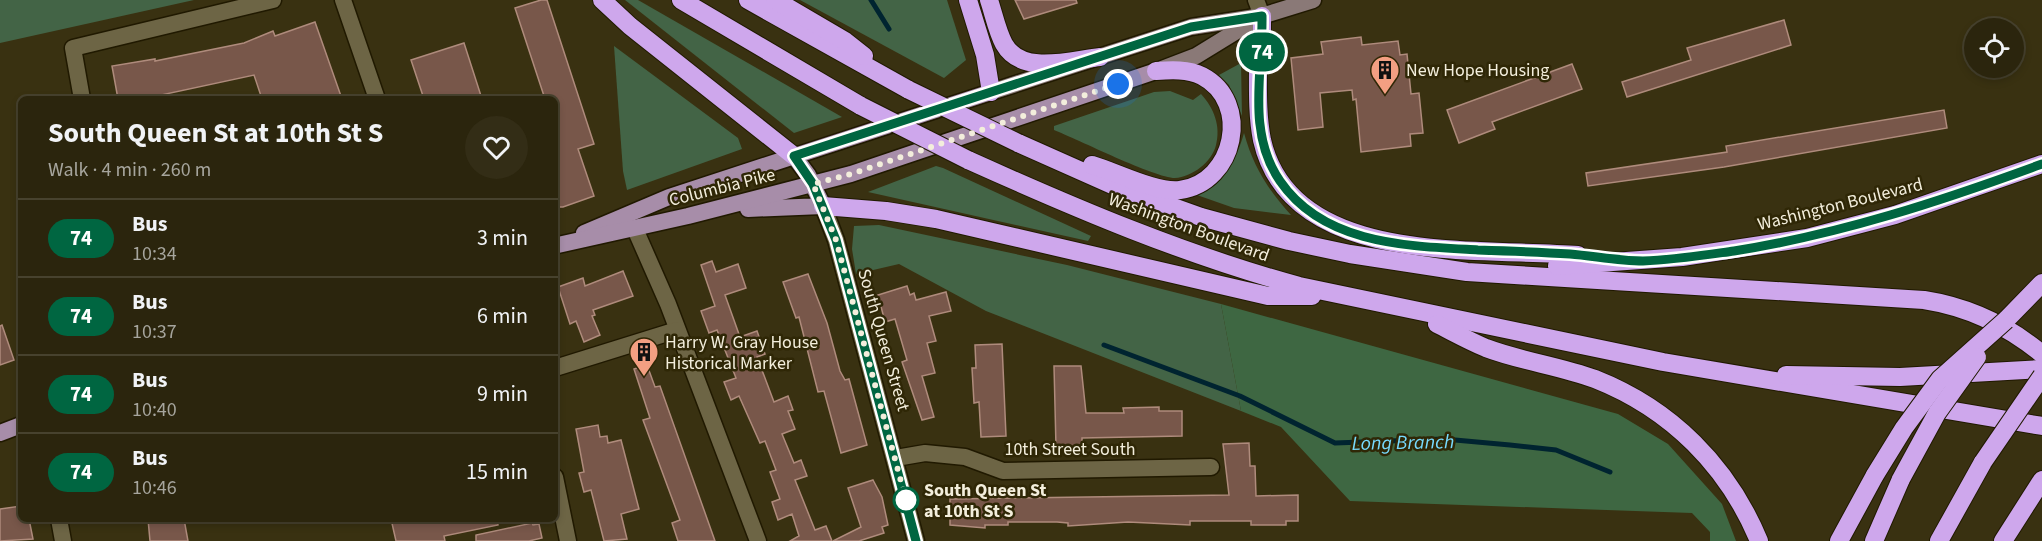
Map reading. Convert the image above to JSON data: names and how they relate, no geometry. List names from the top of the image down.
{
  "streets": {
    "highway": ["Washington Boulevard"],
    "main road": ["Columbia Pike", "South Queen Street"],
    "street": ["10th Street South"]
  },
  "crossings": [
    ["Columbia Pike", "South Queen Street"],
    ["South Queen Street", "10th Street South"]
  ],
  "water": ["Long Branch"],
  "places": {
    "building": ["New Hope Housing", "Harry W. Gray House Historical Marker"],
    "other": ["South Queen St at 10th St S"]
  },
  "lines": ["bus line 74"],
  "page": {
    "on_map": "74",
    "heading": ["South Queen St at 10th St S", "Walk · 4 min · 260 m"],
    "list": [
      {
        "mark": "74",
        "name": "Bus",
        "note": "10:34",
        "value": "3 min"
      },
      {
        "mark": "74",
        "name": "Bus",
        "note": "10:37",
        "value": "6 min"
      },
      {
        "mark": "74",
        "name": "Bus",
        "note": "10:40",
        "value": "9 min"
      },
      {
        "mark": "74",
        "name": "Bus",
        "note": "10:46",
        "value": "15 min"
      }
    ]
  }
}
